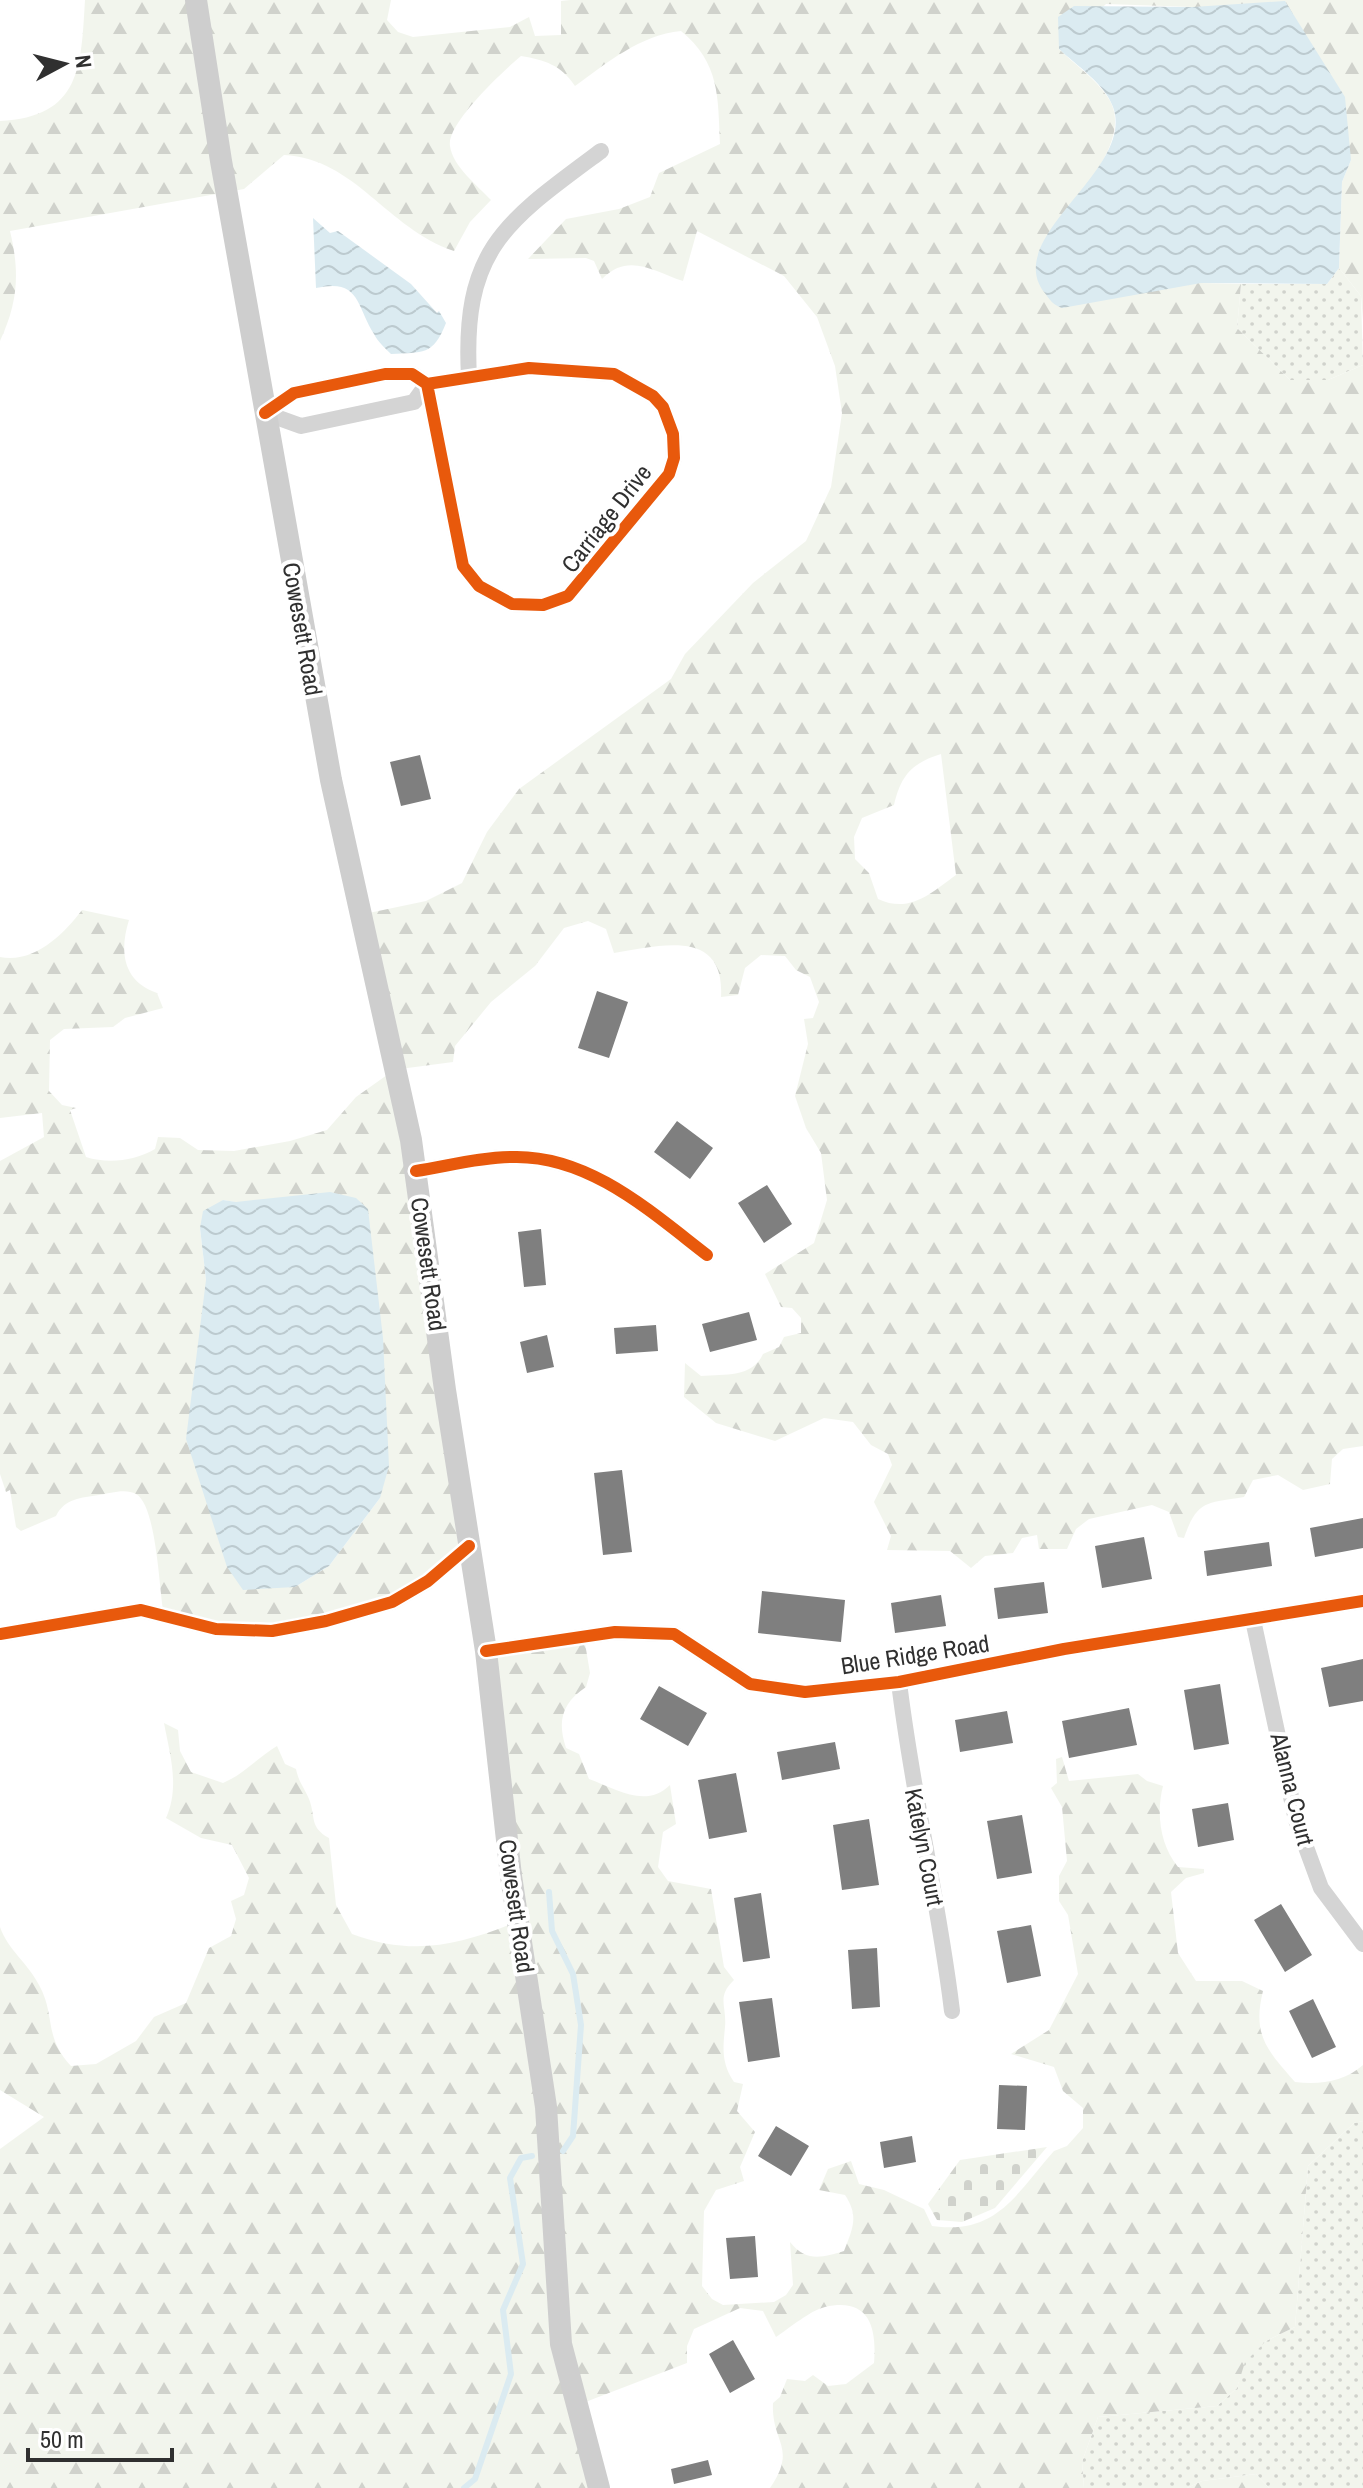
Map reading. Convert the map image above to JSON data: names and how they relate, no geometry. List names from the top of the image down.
{
  "streets": {
    "main road": ["Cowesett Road"],
    "street": [
      "Carriage Drive",
      "Blue Ridge Road",
      "Alanna Court",
      "Katelyn Court"
    ]
  },
  "crossings": [
    ["Carriage Drive", "Cowesett Road"],
    ["Cowesett Road", "Blue Ridge Road"],
    ["Blue Ridge Road", "Alanna Court"],
    ["Blue Ridge Road", "Katelyn Court"]
  ],
  "scale_bar": "50 m",
  "north": "right"
}
